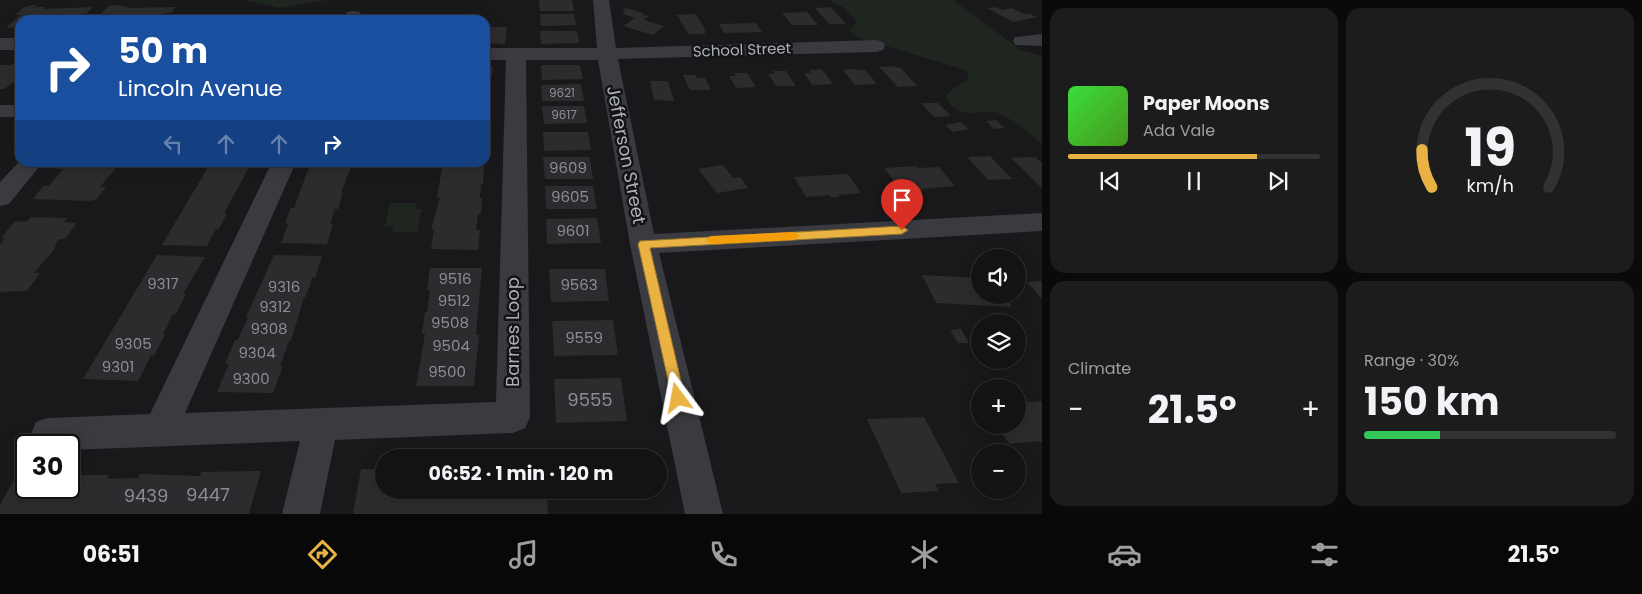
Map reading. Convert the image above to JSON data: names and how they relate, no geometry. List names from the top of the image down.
{
  "streets": {
    "street": ["School Street", "Jefferson Street", "Barnes Loop"]
  },
  "crossings": [
    ["School Street", "Jefferson Street"]
  ],
  "house_numbers": [
    "9621",
    "9617",
    "9609",
    "9605",
    "9601",
    "9516",
    "9317",
    "9563",
    "9316",
    "9512",
    "9312",
    "9508",
    "9308",
    "9559",
    "9305",
    "9504",
    "9304",
    "9301",
    "9500",
    "9300",
    "9555",
    "9447",
    "9439"
  ],
  "page": {
    "turn": ["50 m", "Lincoln Avenue"],
    "song": ["Paper Moons", "Ada Vale"],
    "map_buttons": ["+", "−"],
    "tile": [
      "Climate",
      ["Range · 30%", "150 km"]
    ],
    "heat": ["−", "21.5°", "+"],
    "limit": "30",
    "trip": "06:52 · 1 min · 120 m",
    "tabs": ["06:51", "21.5°"],
    "gauge": ["19", "km/h"]
  }
}
